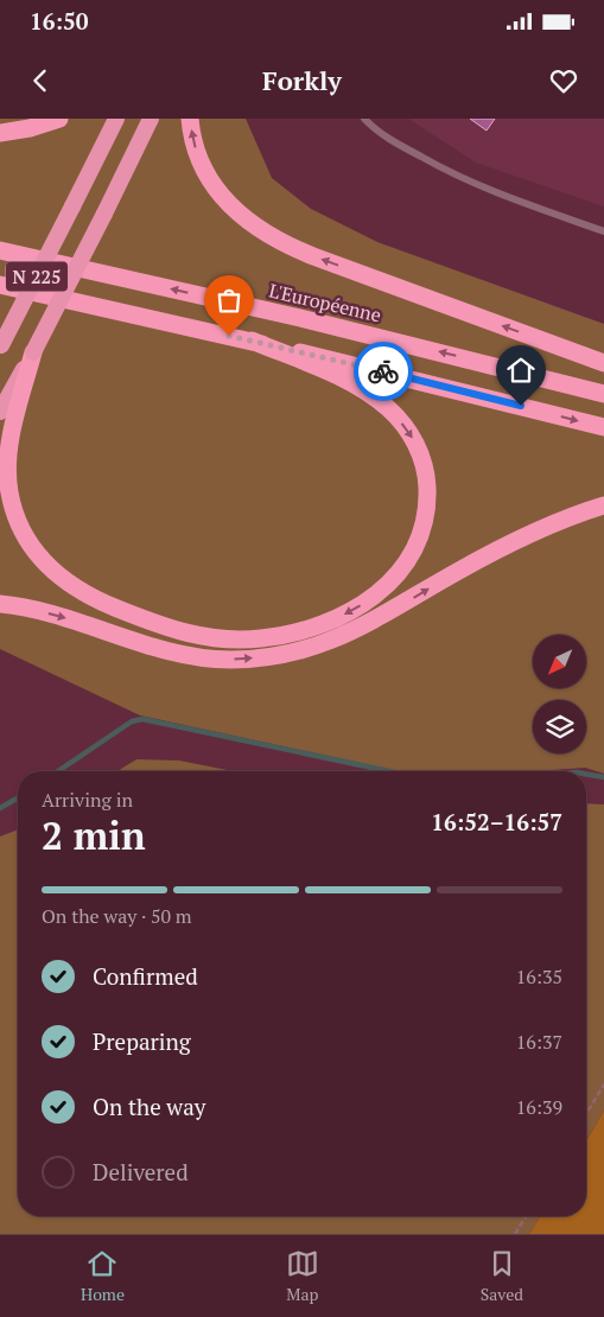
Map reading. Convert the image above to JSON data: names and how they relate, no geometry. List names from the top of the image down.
{
  "streets": {
    "highway": ["N 225", "L'Européenne"]
  },
  "north": "bottom left",
  "page": {
    "status": "16:50",
    "header": "Forkly",
    "heading": ["2 min", "Arriving in", "16:52–16:57"],
    "bar": "On the way · 50 m",
    "list": [
      ["Confirmed", "16:35"],
      ["Preparing", "16:37"],
      ["On the way", "16:39"],
      "Delivered"
    ],
    "tabs": ["Home", "Map", "Saved"]
  }
}
